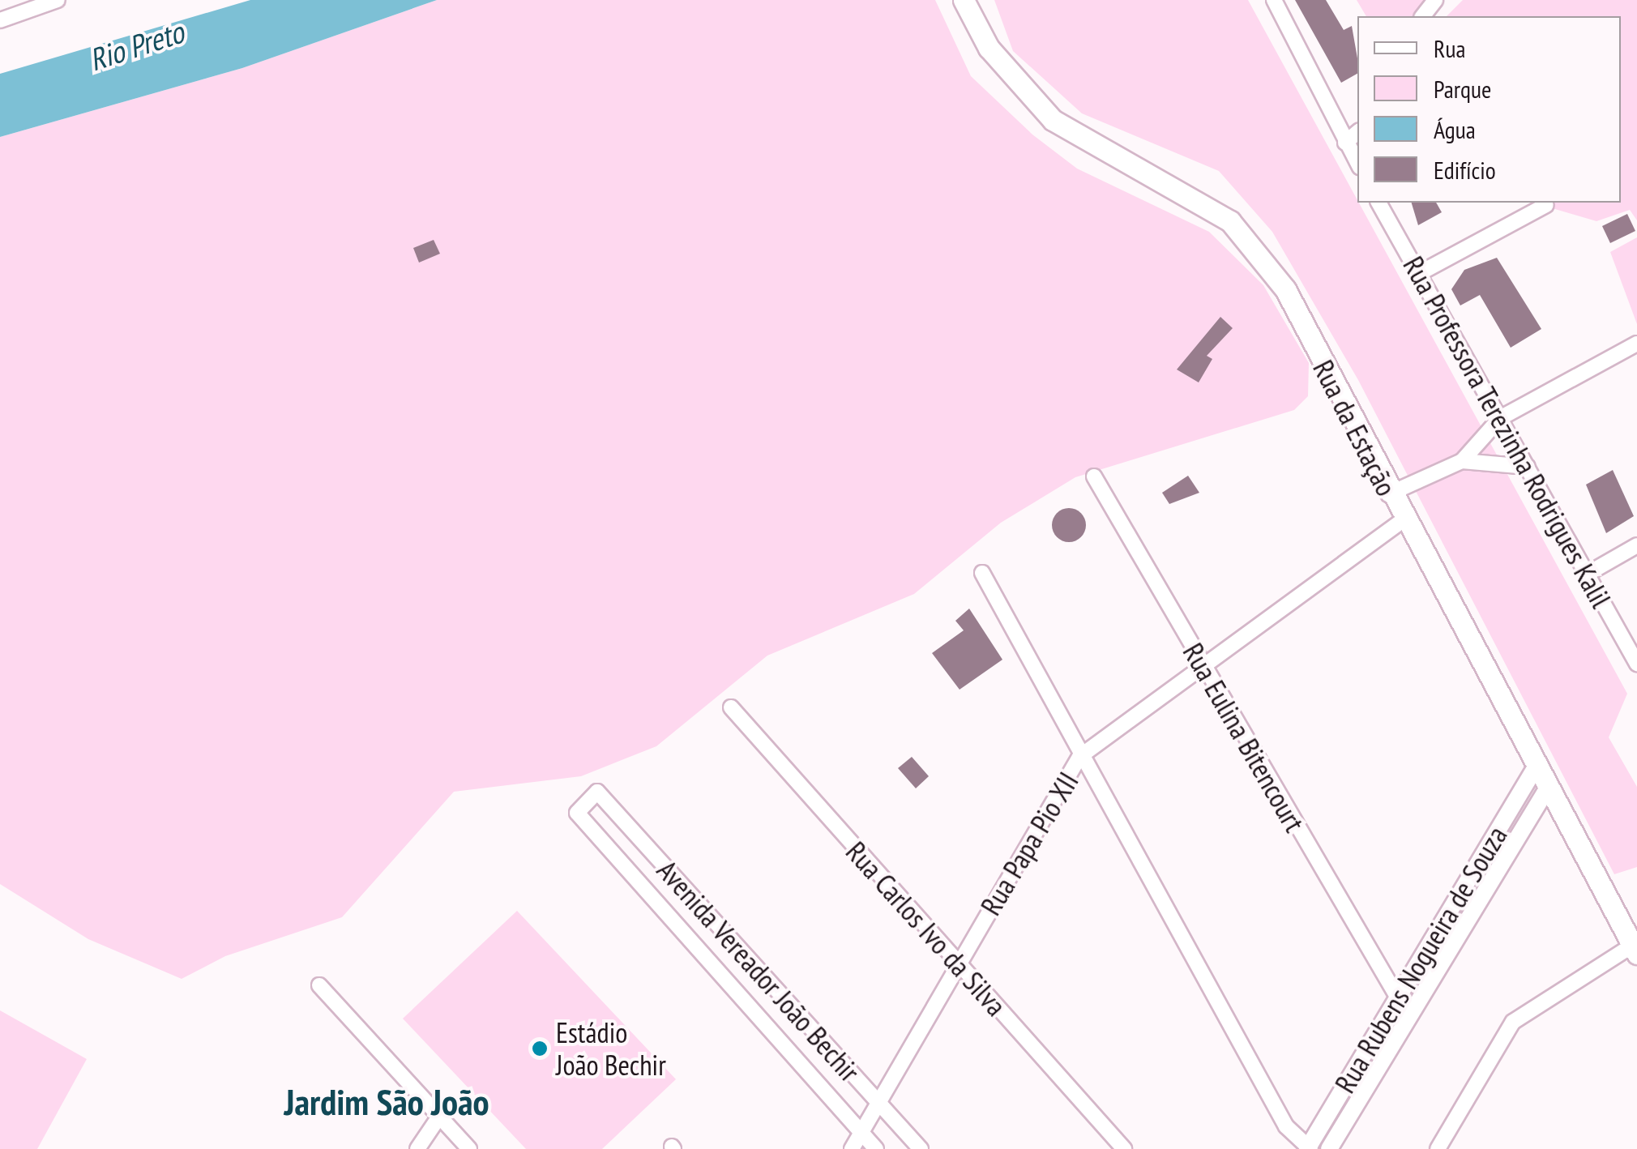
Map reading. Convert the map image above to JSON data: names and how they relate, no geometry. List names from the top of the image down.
{
  "streets": {
    "main road": ["Rua da Estação"],
    "street": [
      "Rua Professora Terezinha Rodrigues Kalil",
      "Rua Eulina Bitencourt",
      "Rua Papa Pio XII",
      "Rua Carlos Ivo da Silva",
      "Rua Rubens Nogueira de Souza",
      "Avenida Vereador João Bechir"
    ]
  },
  "crossings": [
    ["Rua da Estação", "Rua Papa Pio XII"],
    ["Rua da Estação", "Rua Rubens Nogueira de Souza"],
    ["Rua Eulina Bitencourt", "Rua Papa Pio XII"],
    ["Rua Eulina Bitencourt", "Rua Rubens Nogueira de Souza"],
    ["Rua Papa Pio XII", "Rua Carlos Ivo da Silva"],
    ["Rua Papa Pio XII", "Avenida Vereador João Bechir"]
  ],
  "districts": ["Jardim São João"],
  "water": ["Rio Preto"],
  "places": ["Estádio João Bechir"],
  "legend": [
    "Rua",
    "Parque",
    "Água",
    "Edifício"
  ]
}
